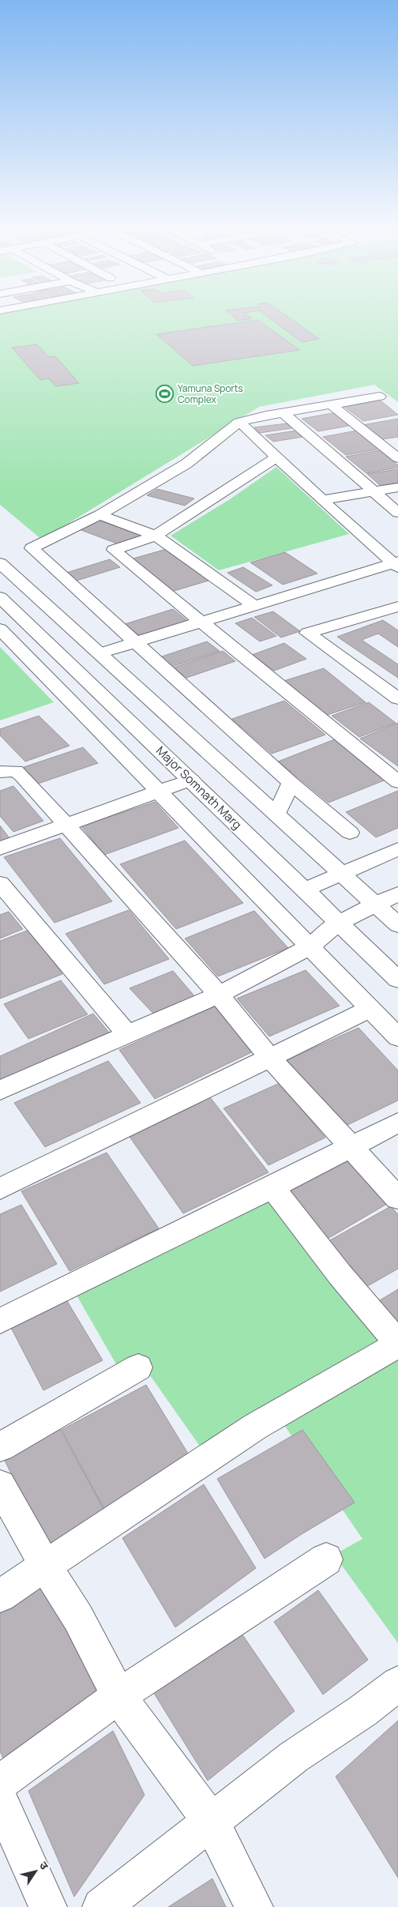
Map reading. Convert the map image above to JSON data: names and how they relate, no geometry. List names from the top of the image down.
{
  "streets": {
    "street": ["Major Somnath Marg"]
  },
  "places": {
    "sports": ["Yamuna Sports Complex"]
  },
  "north": "top right"
}
